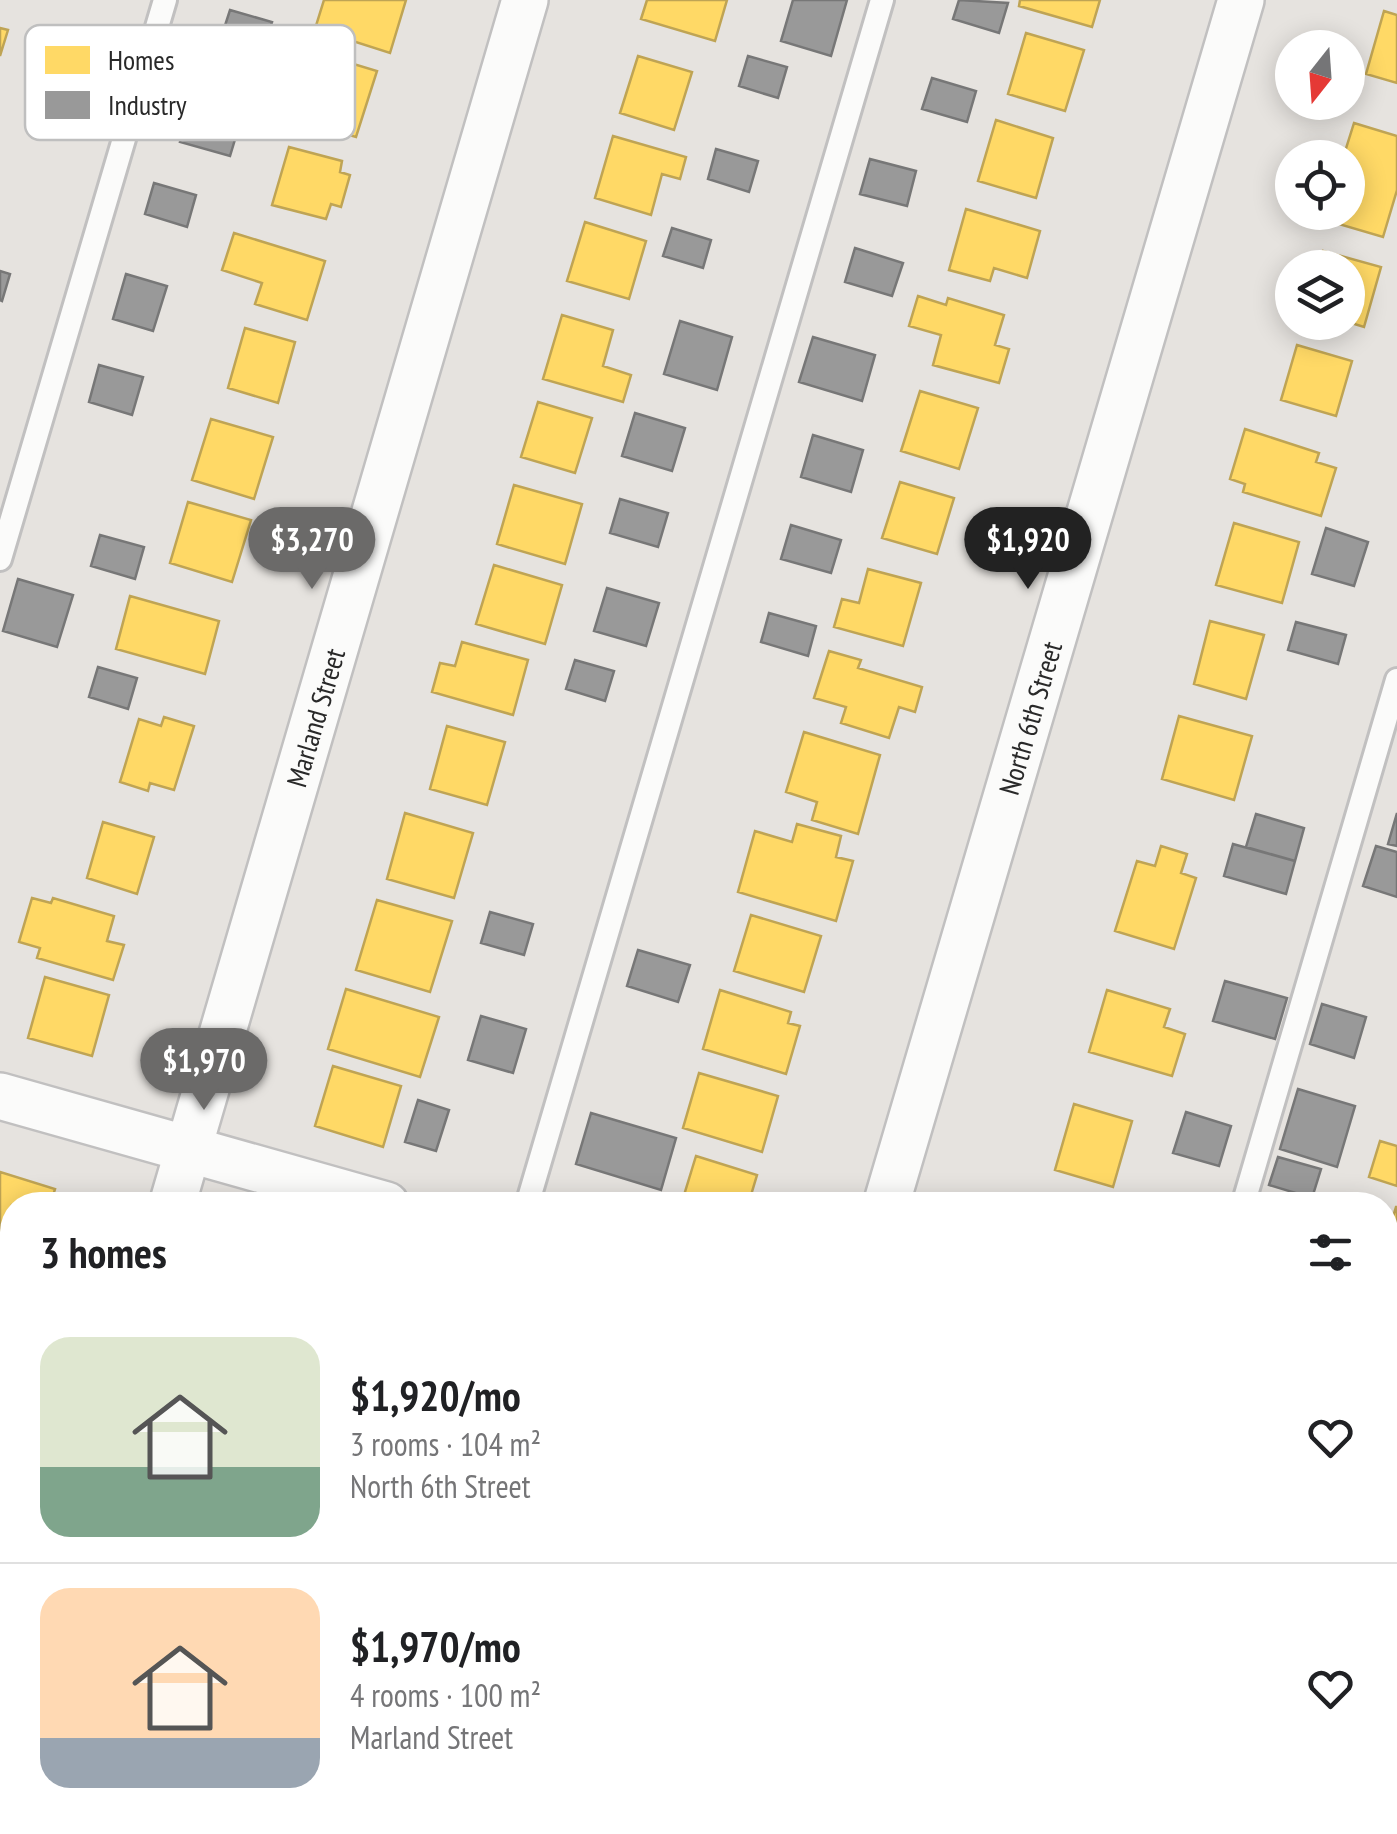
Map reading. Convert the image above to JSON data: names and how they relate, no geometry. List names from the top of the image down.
{
  "streets": {
    "street": ["Marland Street", "North 6th Street"]
  },
  "legend": ["Homes", "Industry"],
  "north": "bottom",
  "page": {
    "price": ["$3,270", "$1,920", "$1,970"],
    "heading": "3 homes",
    "list": [
      {
        "name": "$1,920/mo",
        "note": "3 rooms · 104 m² · North 6th Street"
      },
      {
        "name": "$1,970/mo",
        "note": "4 rooms · 100 m² · Marland Street"
      }
    ]
  }
}
